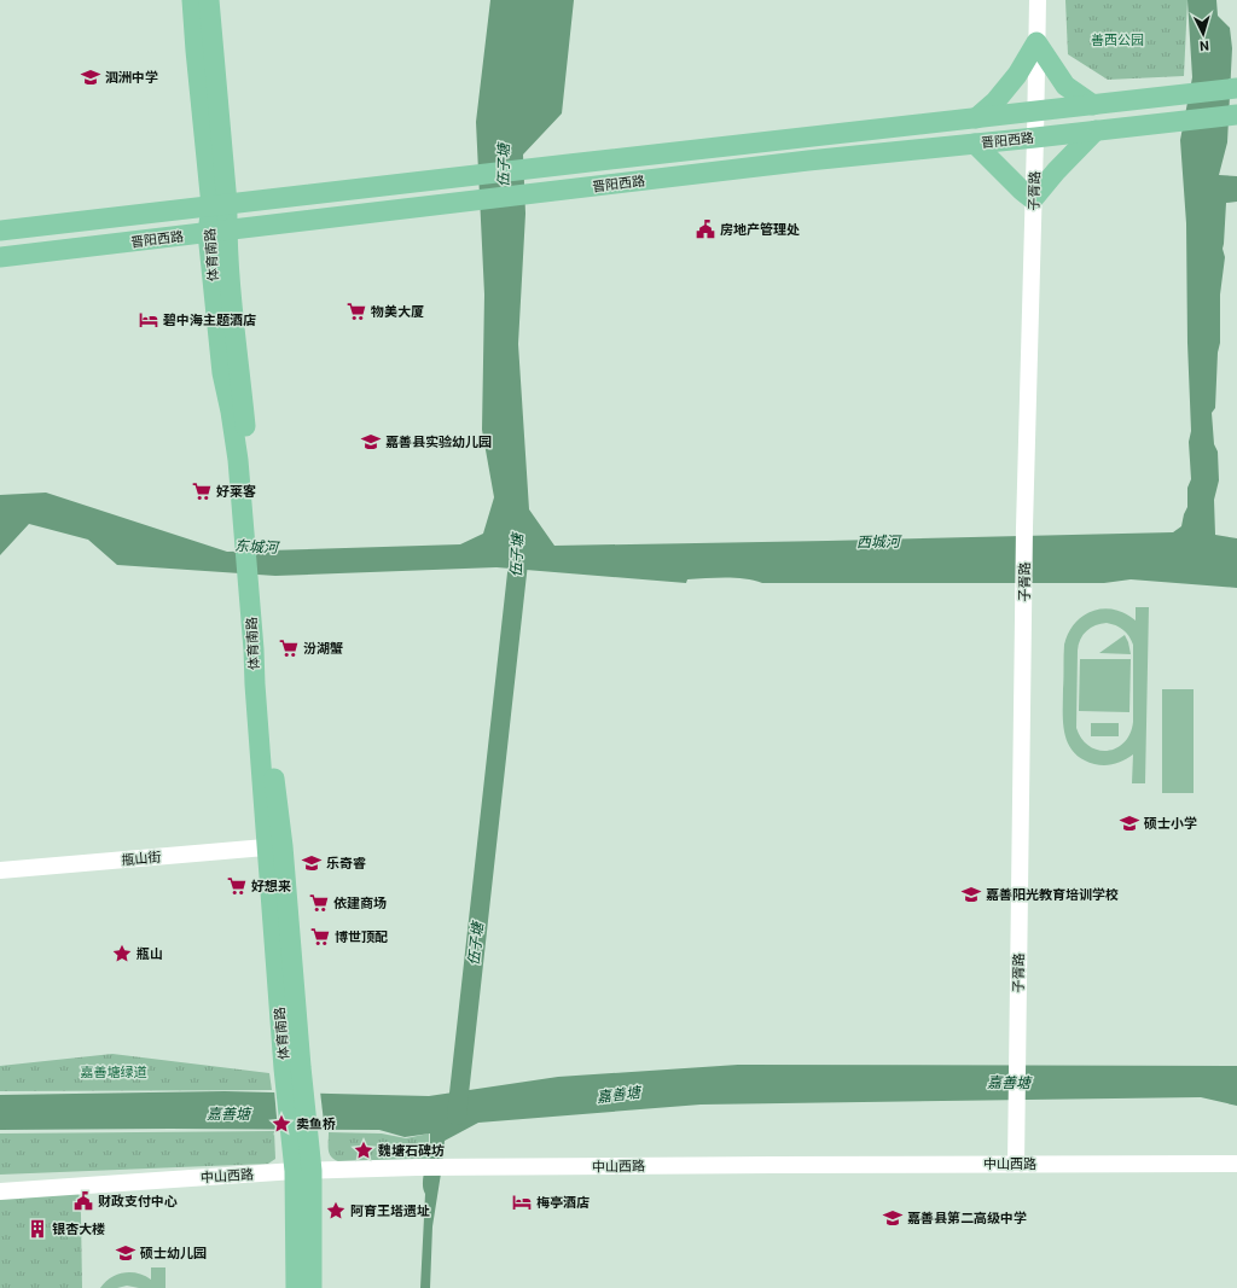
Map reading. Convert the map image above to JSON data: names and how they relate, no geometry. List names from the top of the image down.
{
  "streets": {
    "main road": ["晋阳西路", "体育南路"],
    "street": ["子胥路", "甁山街", "中山西路"]
  },
  "crossings": [
    ["晋阳西路", "子胥路"],
    ["晋阳西路", "体育南路"],
    ["子胥路", "中山西路"],
    ["体育南路", "甁山街"],
    ["体育南路", "中山西路"]
  ],
  "water": [
    "伍子塘",
    "西城河",
    "东城河",
    "嘉善塘"
  ],
  "parks": ["善西公园", "嘉善塘绿道"],
  "places": {
    "school or university": [
      "泗洲中学",
      "嘉善县实验幼儿园",
      "硕士小学",
      "乐奇睿",
      "嘉善阳光教育培训学校",
      "嘉善县第二高级中学",
      "硕士幼儿园"
    ],
    "public building": ["房地产管理处", "财政支付中心"],
    "supermarket": [
      "物美大厦",
      "好莱客",
      "汾湖蟹",
      "好想来",
      "依建商场",
      "博世顶配"
    ],
    "hotel": ["碧中海主题酒店", "梅亭酒店"],
    "place": [
      "瓶山",
      "卖鱼桥",
      "魏塘石碑坊",
      "阿育王塔遗址"
    ],
    "building": ["银杏大楼"]
  },
  "north": "bottom"
}
